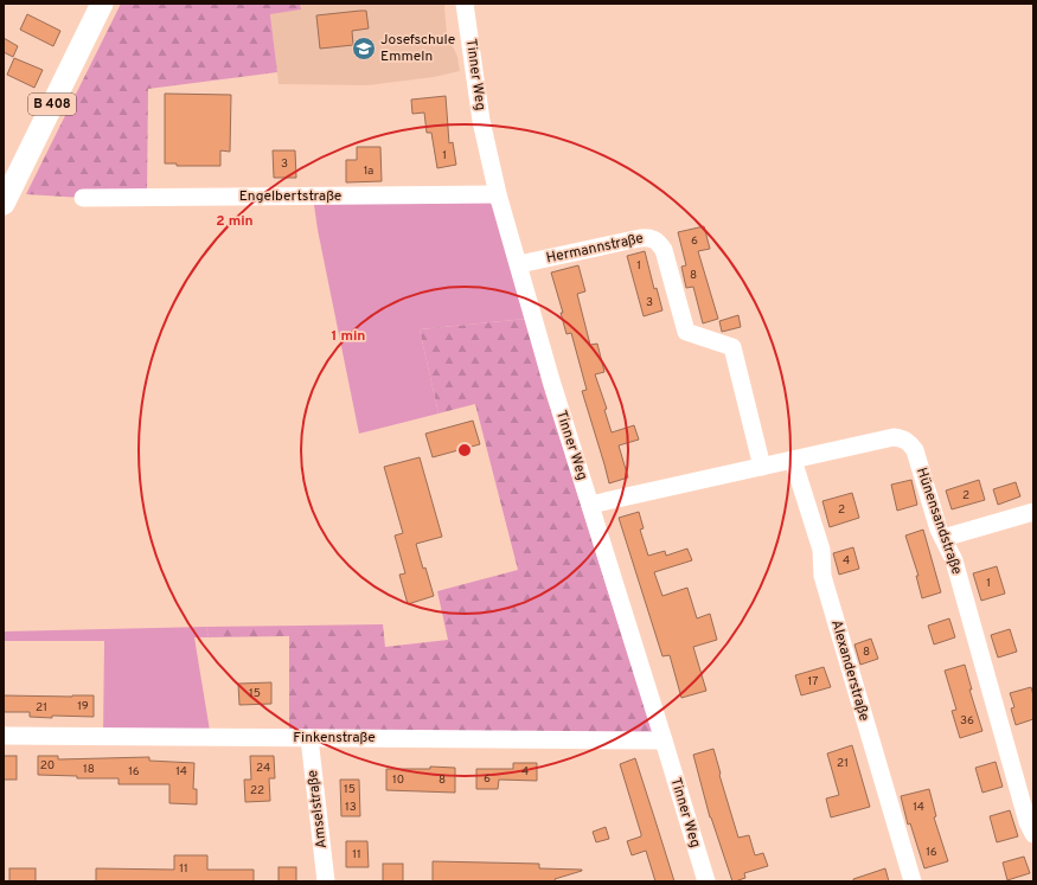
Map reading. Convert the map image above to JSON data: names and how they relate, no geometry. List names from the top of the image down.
{
  "streets": {
    "main road": ["B 408"],
    "street": [
      "Tinner Weg",
      "Engelbertstraße",
      "Hermannstraße",
      "Hünensandstraße",
      "Alexanderstraße",
      "Finkenstraße",
      "Amselstraße"
    ]
  },
  "crossings": [
    ["Tinner Weg", "Engelbertstraße"],
    ["Tinner Weg", "Hermannstraße"],
    ["Tinner Weg", "Hünensandstraße"],
    ["Tinner Weg", "Finkenstraße"],
    ["Hermannstraße", "Hünensandstraße"],
    ["Hünensandstraße", "Alexanderstraße"],
    ["Finkenstraße", "Amselstraße"]
  ],
  "places": {
    "school or university": ["Josefschule Emmeln"]
  },
  "house_numbers": [
    "1",
    "3",
    "1a",
    "6",
    "1",
    "8",
    "3",
    "2",
    "2",
    "4",
    "1",
    "8",
    "17",
    "15",
    "19",
    "21",
    "36",
    "21",
    "20",
    "24",
    "18",
    "16",
    "14",
    "4",
    "6",
    "10",
    "8",
    "15",
    "22",
    "13",
    "14",
    "16",
    "11",
    "11"
  ],
  "rings": ["2 min", "1 min"]
}
